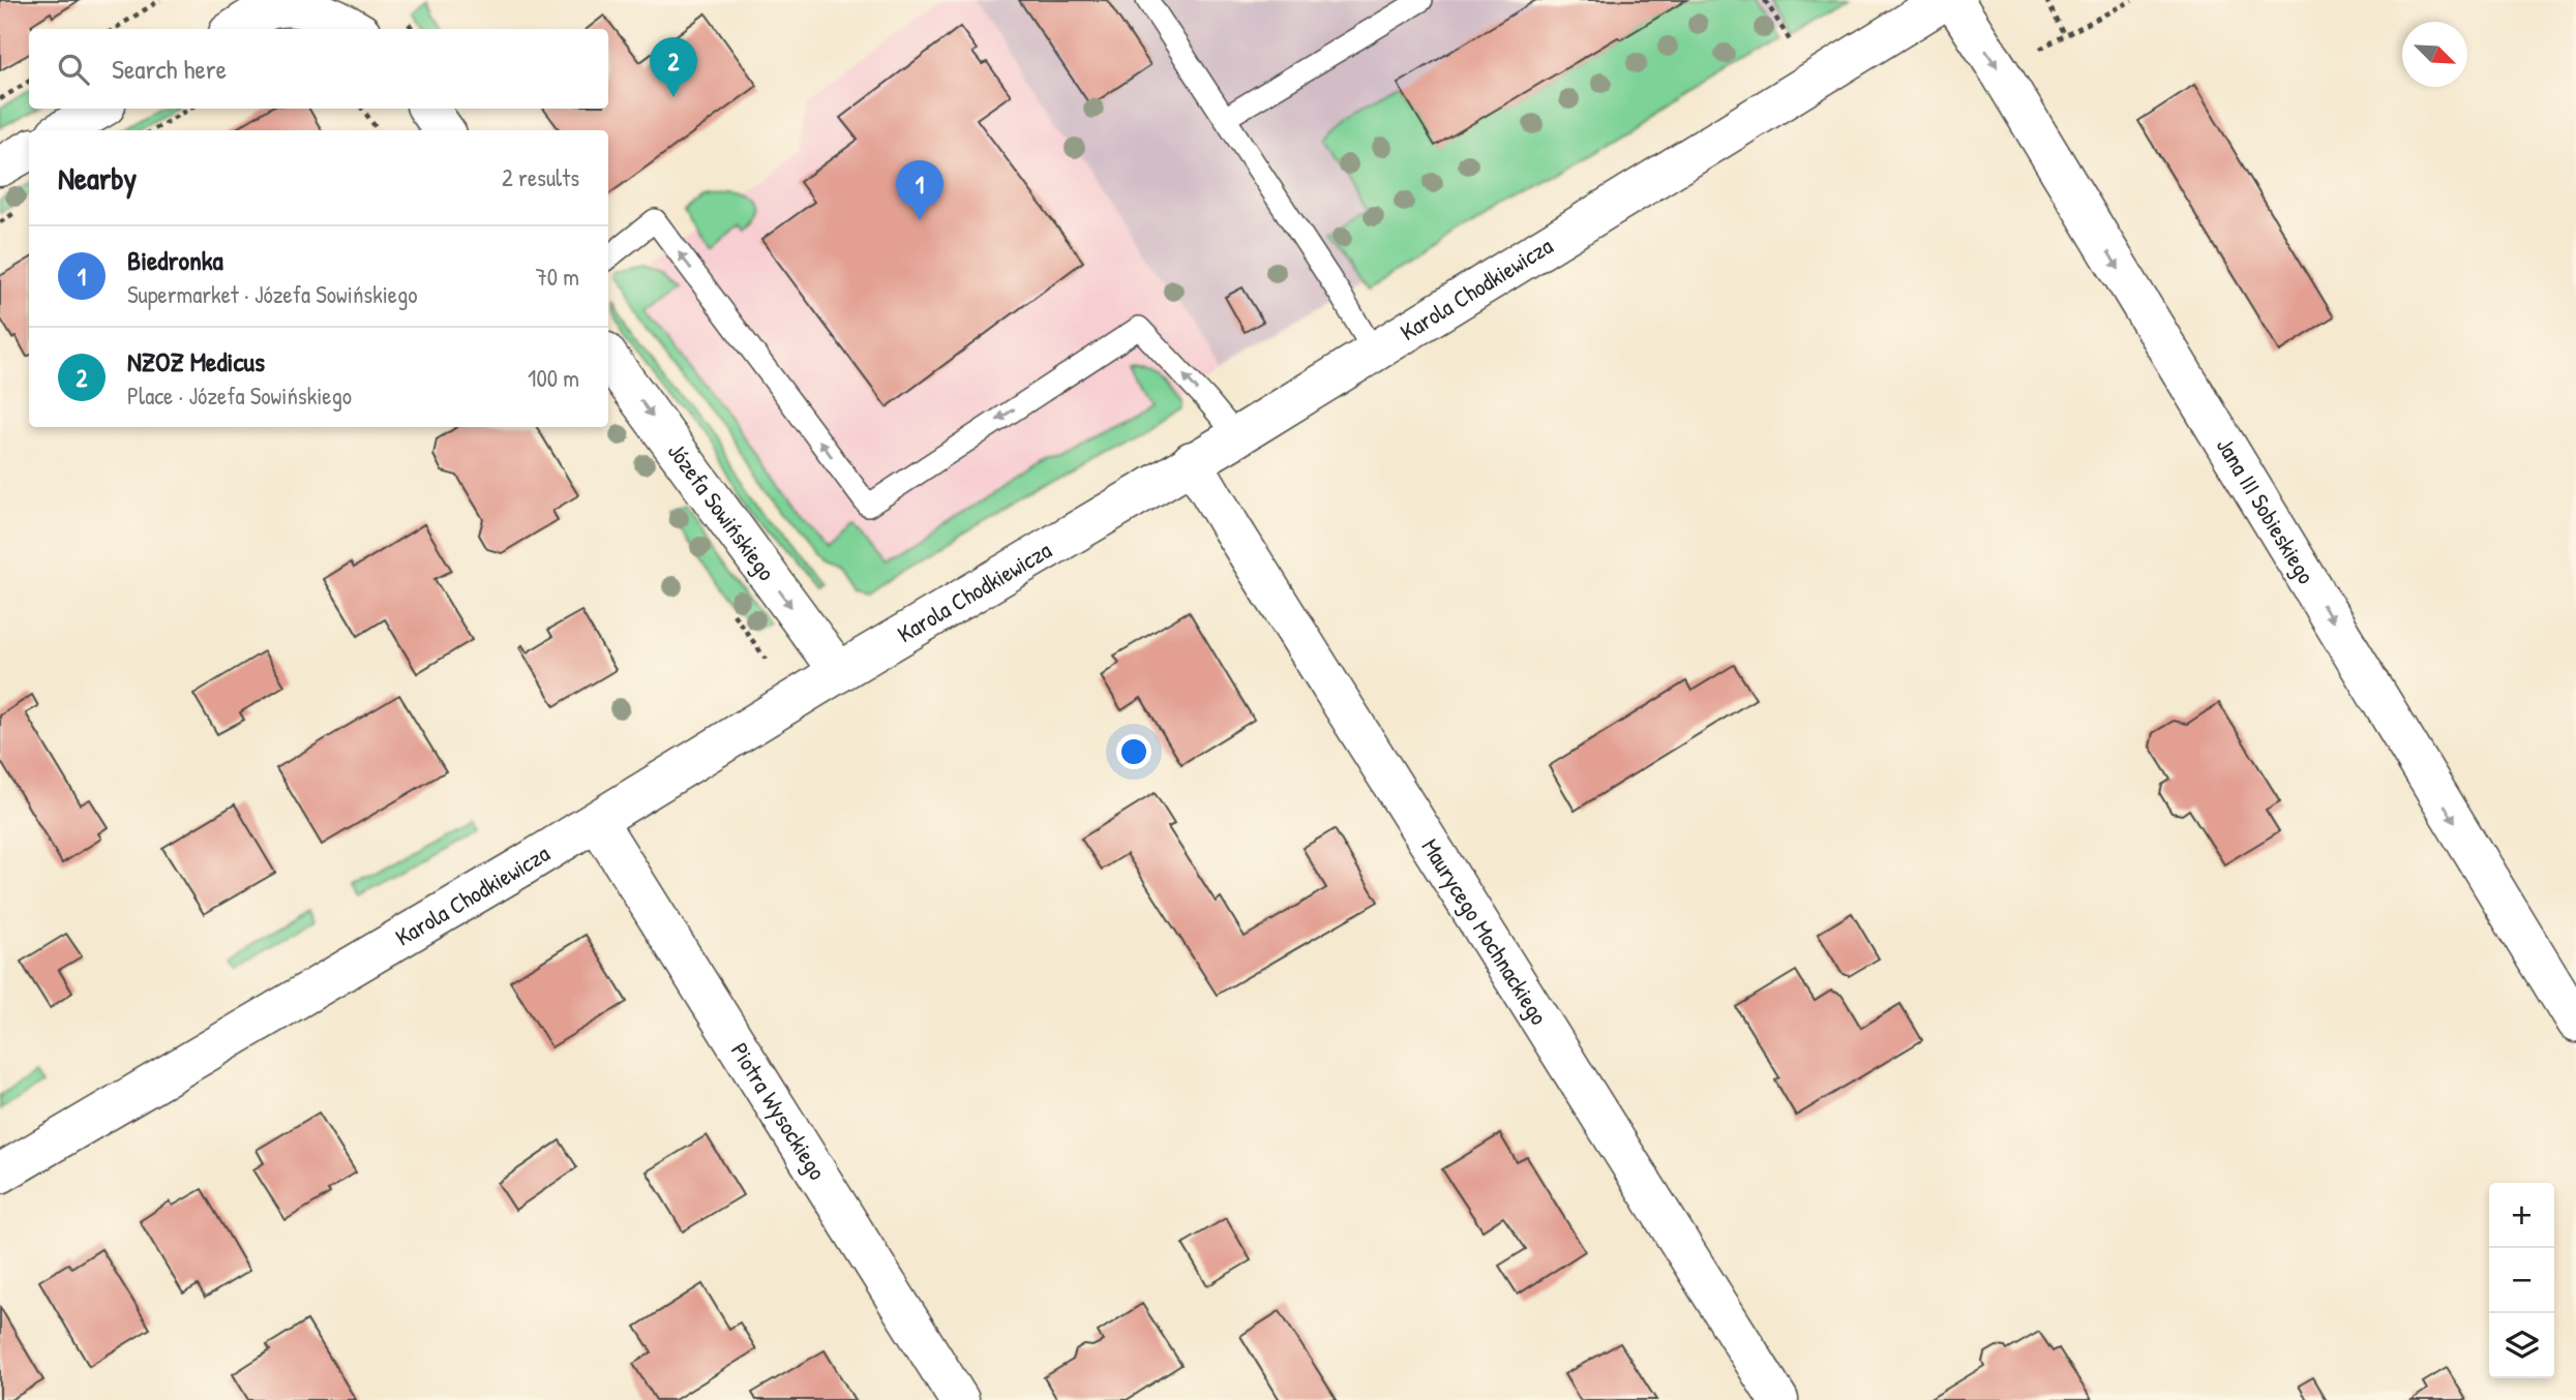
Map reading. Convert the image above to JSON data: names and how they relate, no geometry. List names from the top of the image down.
{
  "streets": {
    "street": [
      "Karola Chodkiewicza",
      "Jana III Sobieskiego",
      "Józefa Sowińskiego",
      "Maurycego Mochnackiego",
      "Piotra Wysockiego"
    ]
  },
  "crossings": [
    ["Karola Chodkiewicza", "Józefa Sowińskiego"],
    ["Karola Chodkiewicza", "Maurycego Mochnackiego"],
    ["Karola Chodkiewicza", "Piotra Wysockiego"]
  ],
  "one_way": ["Jana III Sobieskiego", "Józefa Sowińskiego"],
  "north": "bottom right",
  "page": {
    "search": "Search here",
    "pins": ["2", "1"],
    "heading": ["Nearby", "2 results"],
    "list": [
      {
        "mark": "1",
        "name": "Biedronka",
        "note": "Supermarket · Józefa Sowińskiego",
        "value": "70 m"
      },
      {
        "mark": "2",
        "name": "NZOZ Medicus",
        "note": "Place · Józefa Sowińskiego",
        "value": "100 m"
      }
    ],
    "map_buttons": ["+", "−"]
  }
}
